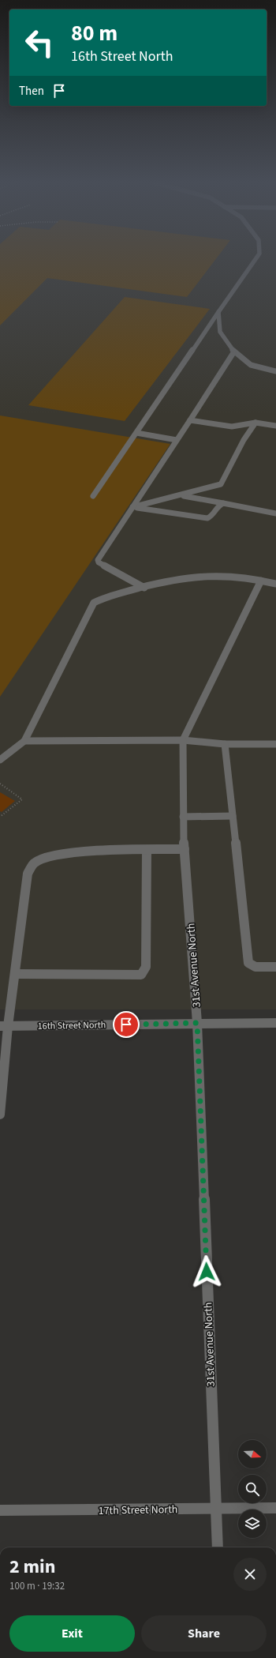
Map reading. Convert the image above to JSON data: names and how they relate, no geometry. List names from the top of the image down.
{
  "streets": {
    "street": ["31st Avenue North", "16th Street North", "17th Street North"]
  },
  "crossings": [
    ["31st Avenue North", "16th Street North"],
    ["31st Avenue North", "17th Street North"]
  ],
  "north": "right",
  "page": {
    "turn": ["80 m", "16th Street North"],
    "then": "Then",
    "heading": ["2 min", "100 m · 19:32"],
    "buttons": ["Exit", "Share"]
  }
}
